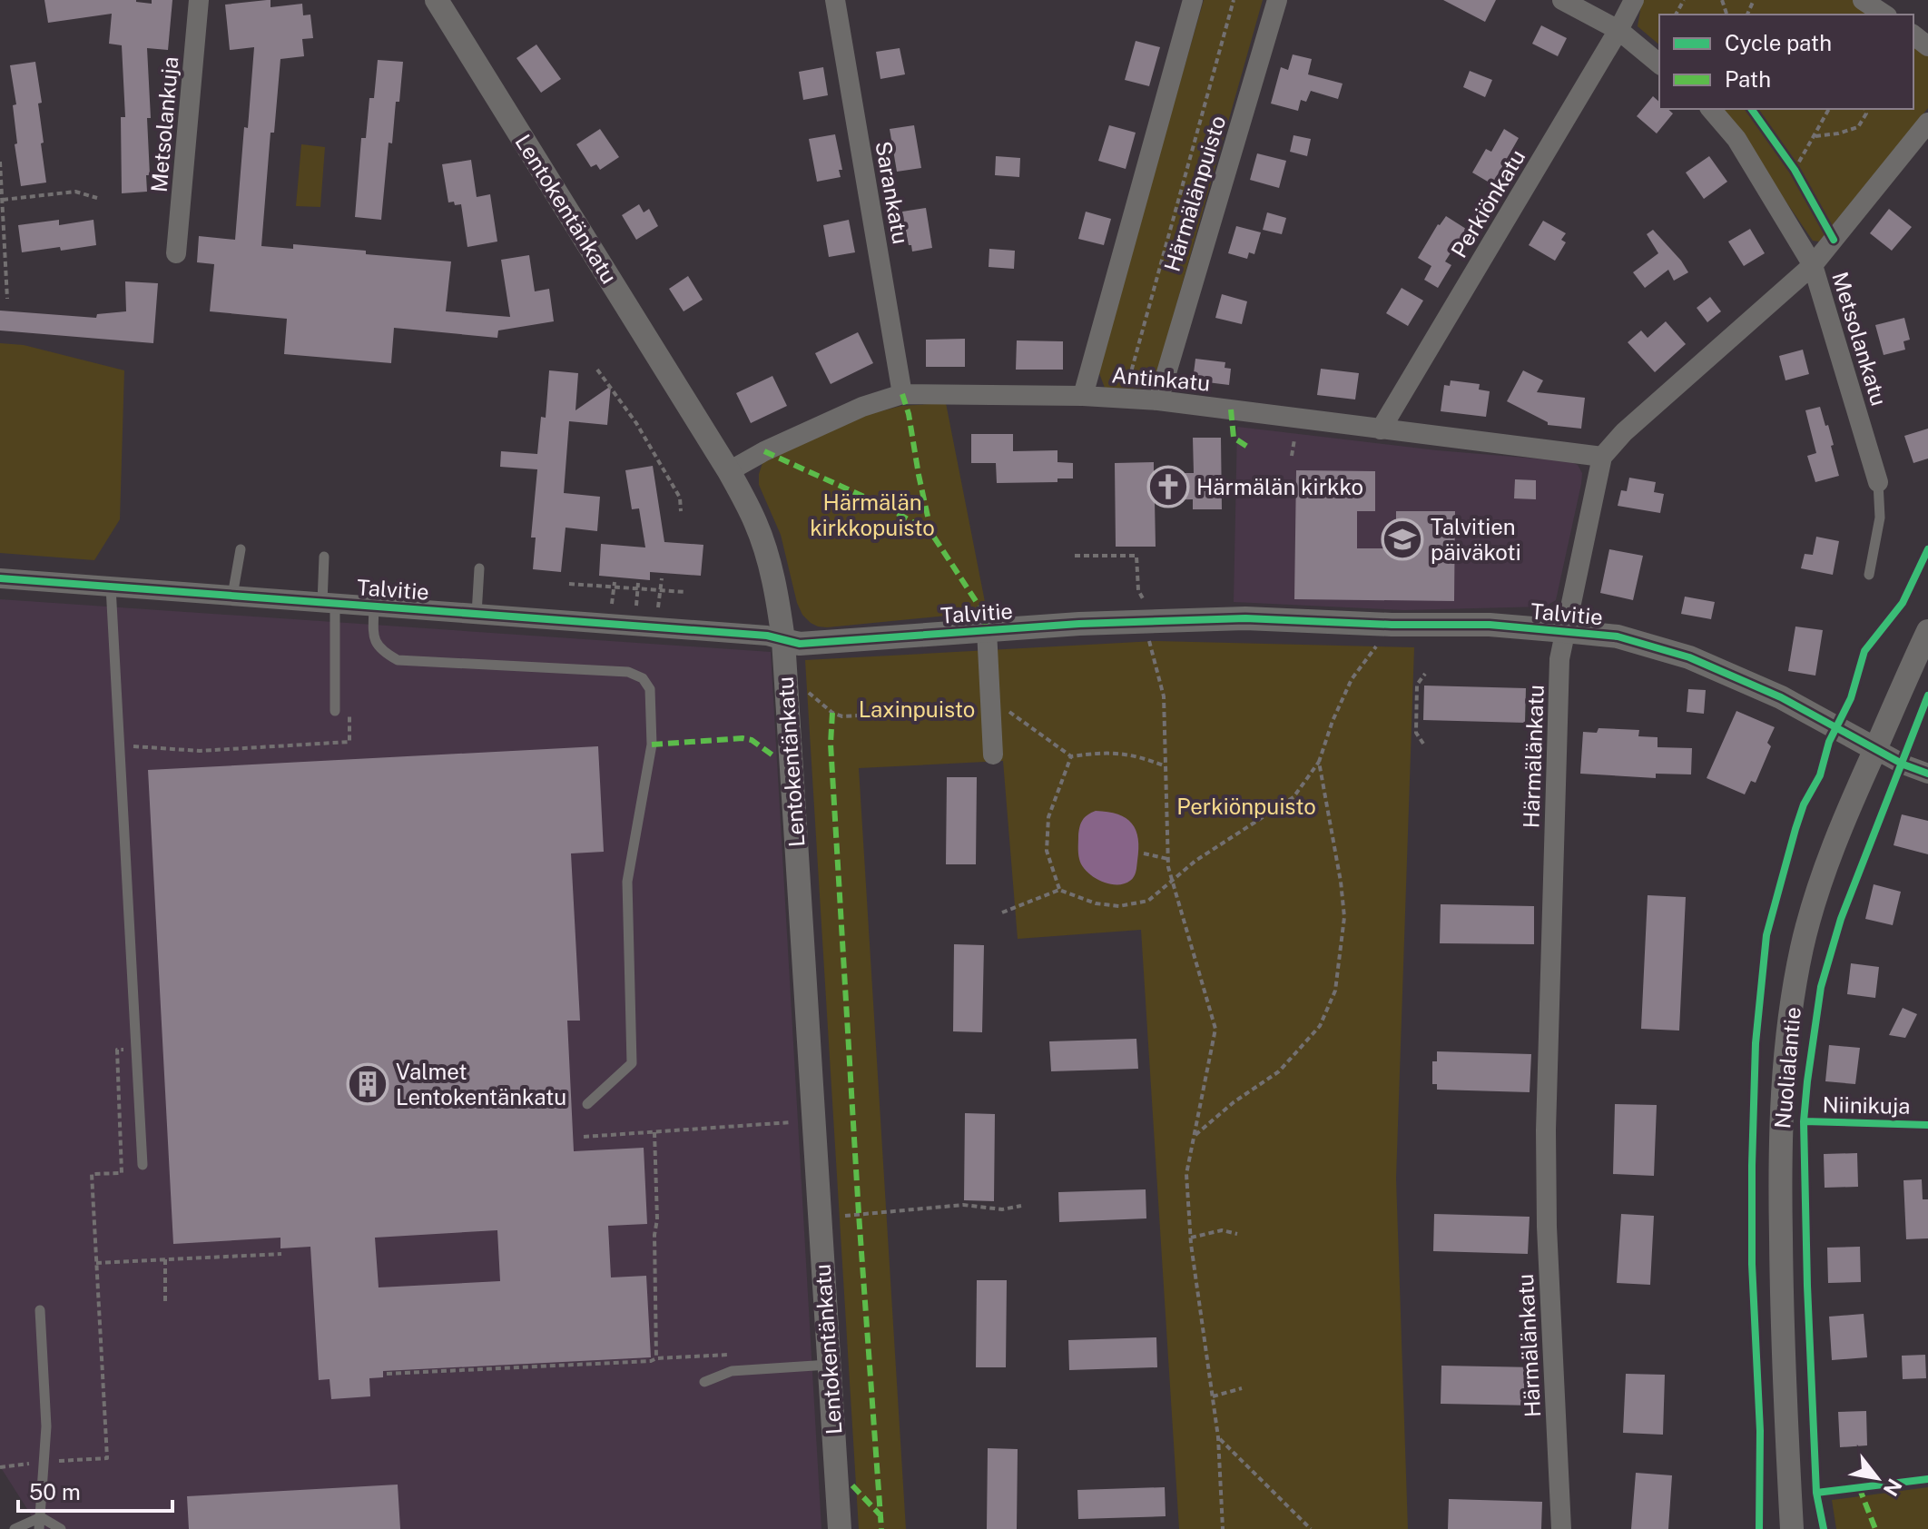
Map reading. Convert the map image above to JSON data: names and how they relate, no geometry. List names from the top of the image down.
{
  "streets": {
    "street": [
      "Metsolankuja",
      "Sarankatu",
      "Härmälänpuisto",
      "Perkiönkatu",
      "Lentokentänkatu",
      "Metsolankatu",
      "Antinkatu",
      "Talvitie",
      "Härmälänkatu",
      "Nuolialantie"
    ],
    "cycle path": ["Niinikuja"]
  },
  "crossings": [
    ["Sarankatu", "Antinkatu"],
    ["Härmälänpuisto", "Antinkatu"],
    ["Perkiönkatu", "Antinkatu"],
    ["Lentokentänkatu", "Antinkatu"],
    ["Lentokentänkatu", "Talvitie"],
    ["Antinkatu", "Härmälänkatu"],
    ["Talvitie", "Härmälänkatu"],
    ["Talvitie", "Nuolialantie"]
  ],
  "parks": ["Härmälän kirkkopuisto", "Laxinpuisto", "Perkiönpuisto"],
  "places": {
    "church": ["Härmälän kirkko"],
    "school or university": ["Talvitien päiväkoti"],
    "building": ["Valmet Lentokentänkatu"]
  },
  "legend": ["Cycle path", "Path"],
  "scale_bar": "50 m",
  "north": "bottom right"
}
